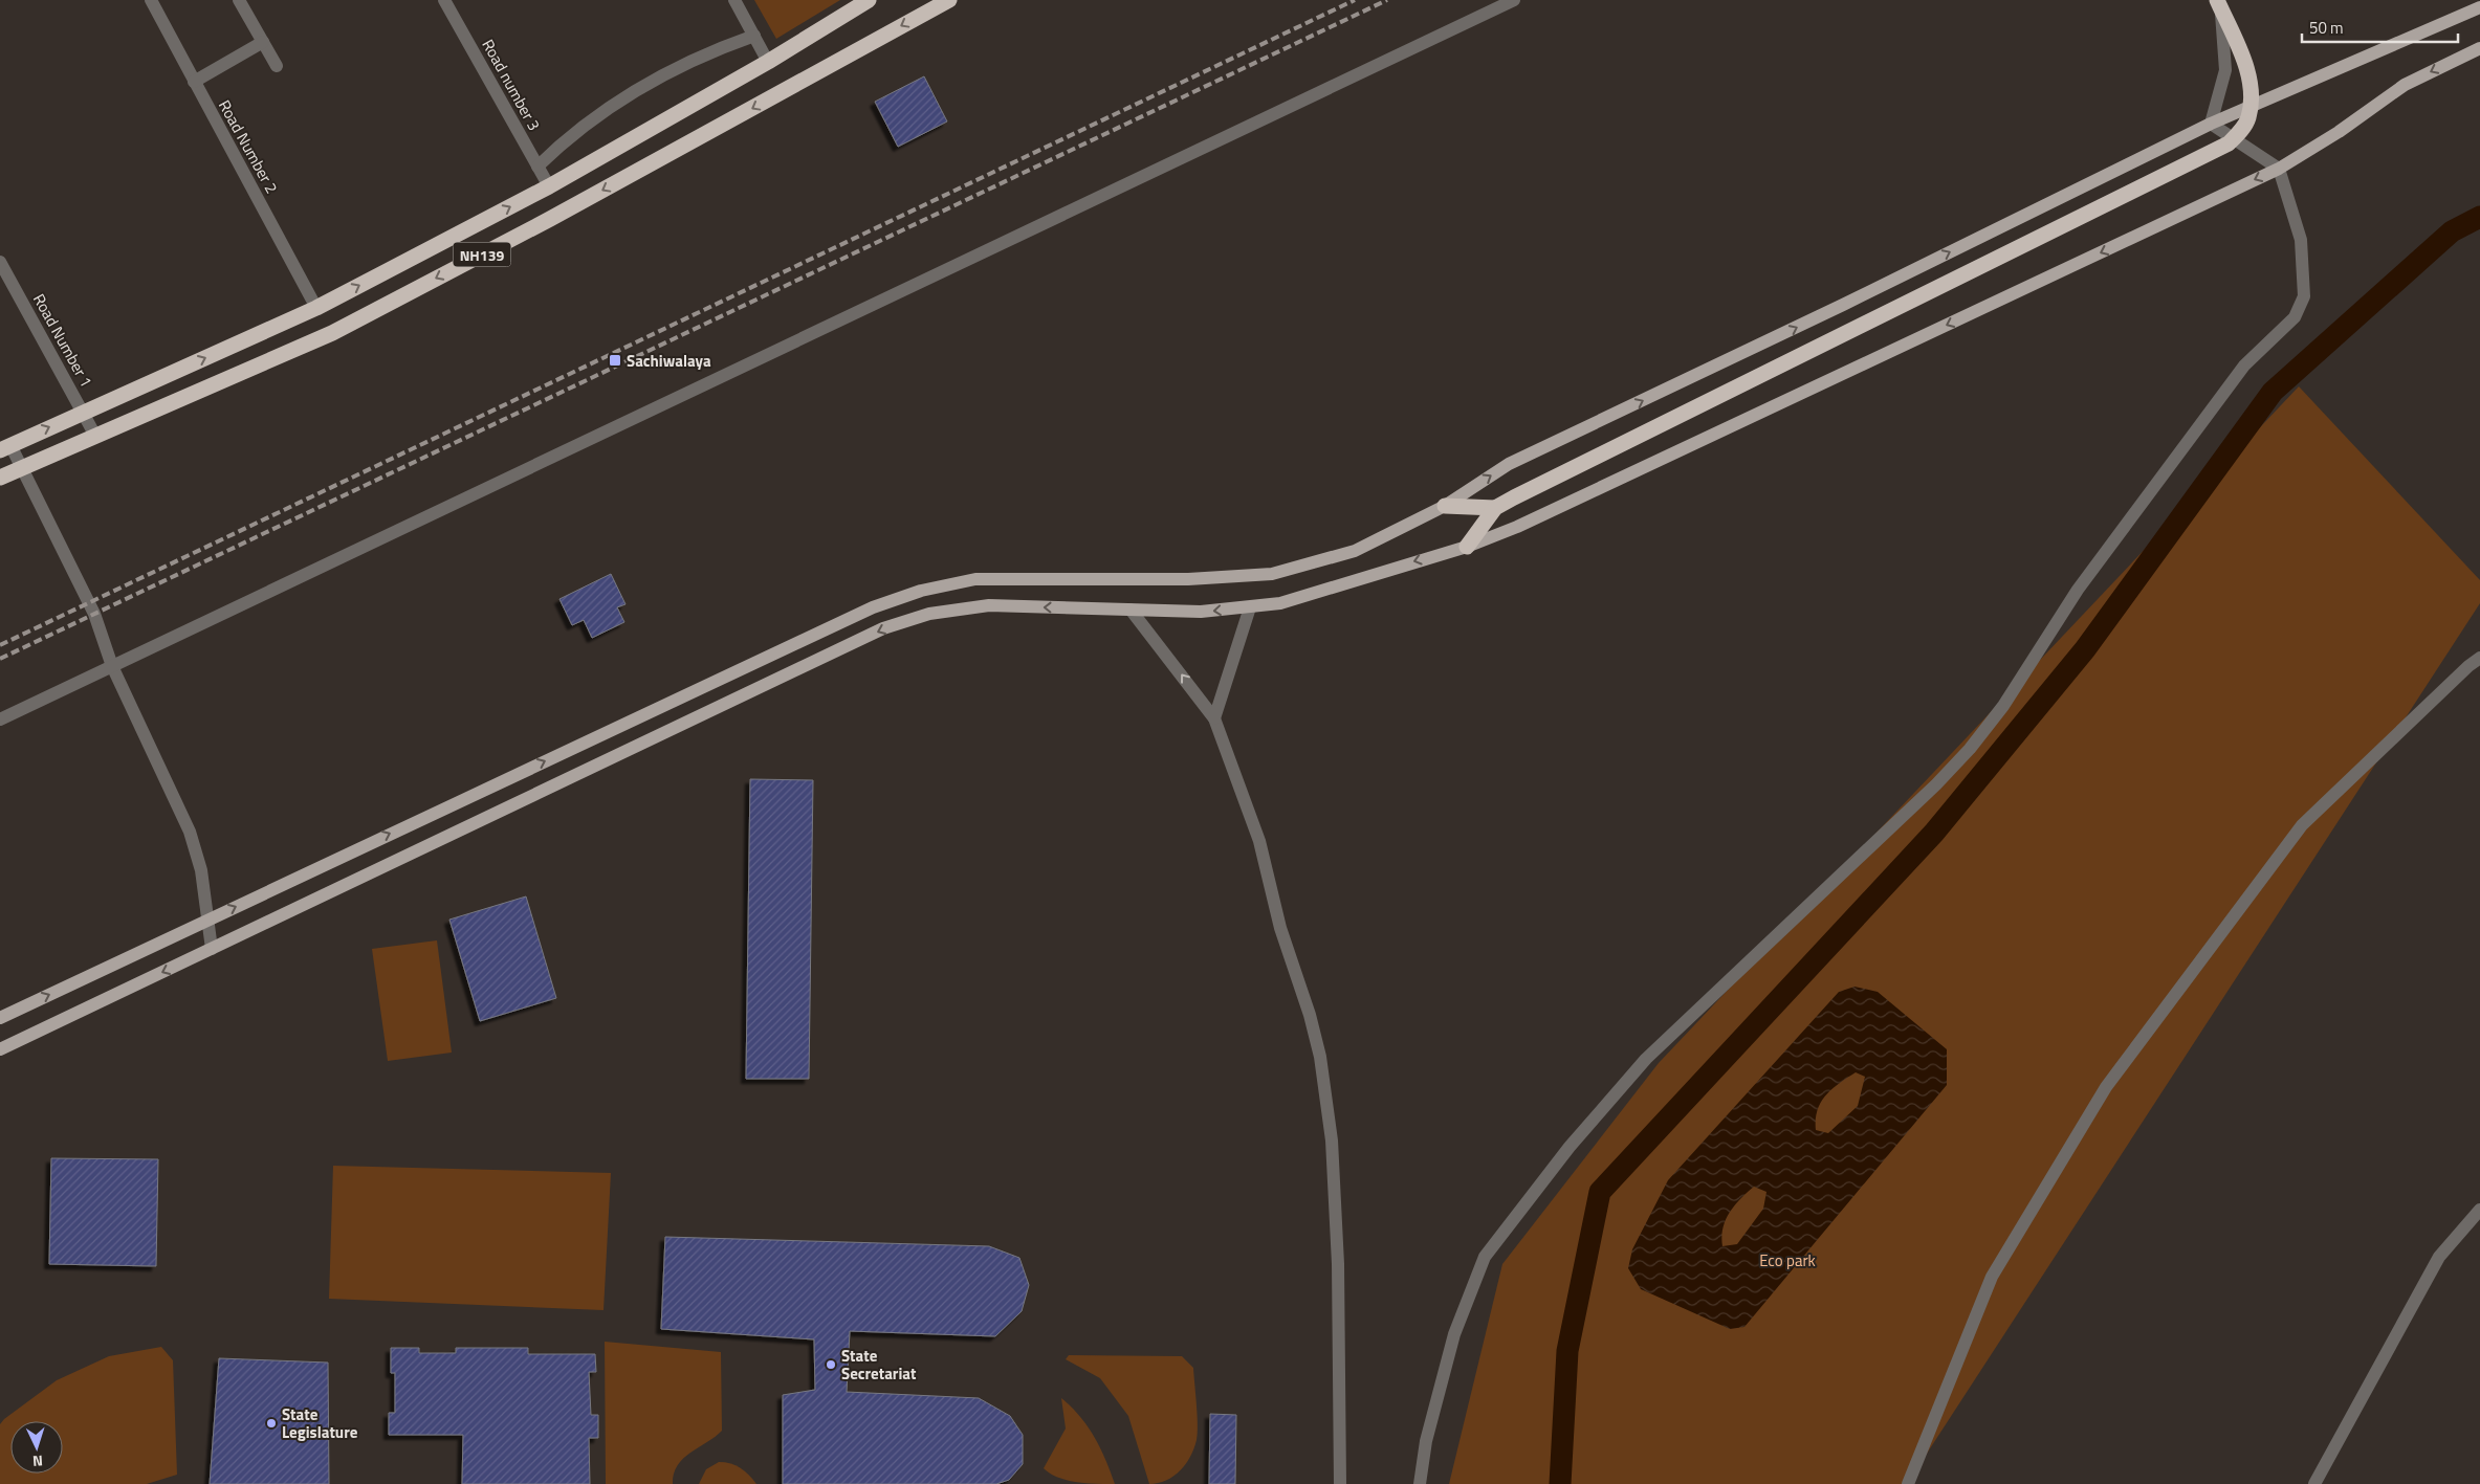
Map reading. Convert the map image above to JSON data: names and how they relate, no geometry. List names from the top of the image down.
{
  "streets": {
    "highway": ["NH139"],
    "street": ["Road number 3", "Road Number 2", "Road Number 1"]
  },
  "crossings": [
    ["Road number 3", "NH139"],
    ["Road Number 2", "NH139"],
    ["NH139", "Road Number 1"]
  ],
  "parks": ["Eco park"],
  "places": {
    "transit": ["Sachiwalaya"],
    "other": ["State Secretariat", "State Legislature"]
  },
  "scale_bar": "50 m",
  "north": "bottom"
}
